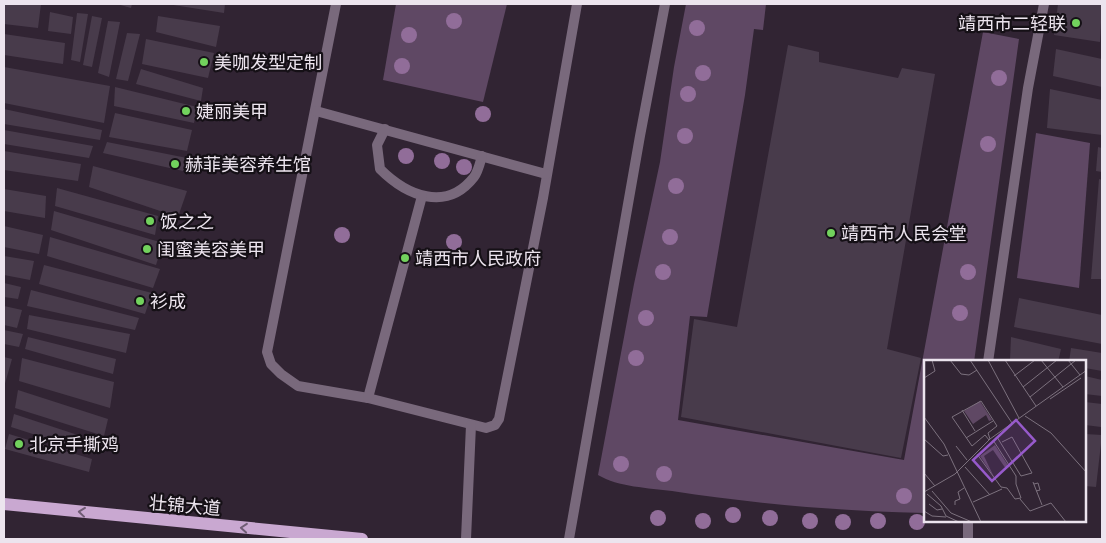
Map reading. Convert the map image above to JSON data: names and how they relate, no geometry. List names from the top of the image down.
{
  "streets": {
    "main road": ["壮锦大道"]
  },
  "one_way": ["壮锦大道"],
  "places": [
    "靖西市二轻联",
    "美咖发型定制",
    "婕丽美甲",
    "赫菲美容养生馆",
    "饭之之",
    "靖西市人民会堂",
    "闺蜜美容美甲",
    "靖西市人民政府",
    "衫成",
    "北京手撕鸡"
  ]
}
